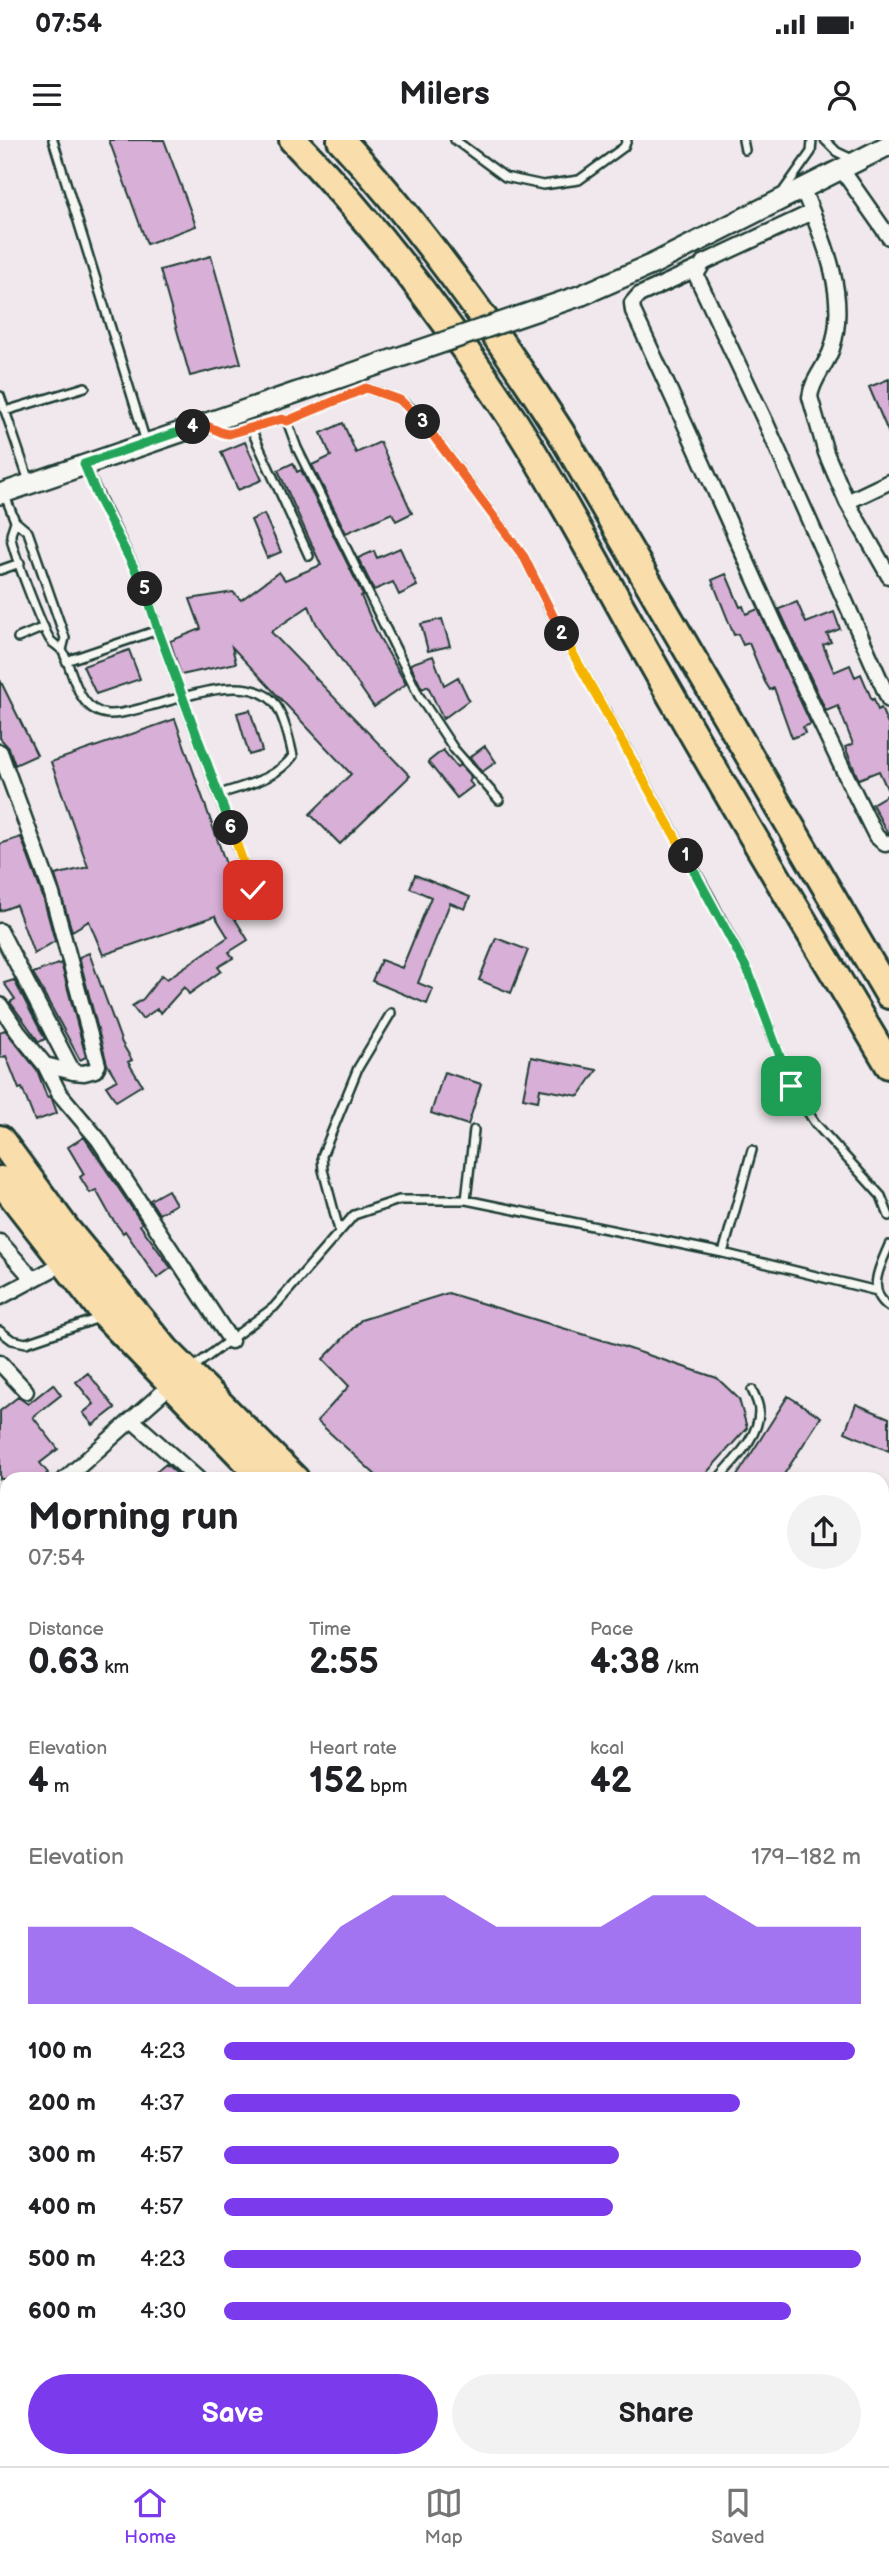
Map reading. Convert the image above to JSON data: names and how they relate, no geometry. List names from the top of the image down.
{
  "page": {
    "status": "07:54",
    "header": "Milers",
    "pins": [
      "3",
      "4",
      "5",
      "2",
      "6",
      "1"
    ],
    "heading": ["Morning run", "07:54"],
    "stats": [
      ["Distance", "0.63 km"],
      ["Time", "2:55"],
      ["Pace", "4:38 /km"],
      ["Elevation", "4 m"],
      ["Heart rate", "152 bpm"],
      ["kcal", "42"]
    ],
    "chart": ["Elevation", "179–182 m"],
    "list": [
      {
        "name": "100 m",
        "note": "4:23"
      },
      {
        "name": "200 m",
        "note": "4:37"
      },
      {
        "name": "300 m",
        "note": "4:57"
      },
      {
        "name": "400 m",
        "note": "4:57"
      },
      {
        "name": "500 m",
        "note": "4:23"
      },
      {
        "name": "600 m",
        "note": "4:30"
      }
    ],
    "buttons": ["Save", "Share"],
    "tabs": ["Home", "Map", "Saved"]
  }
}
